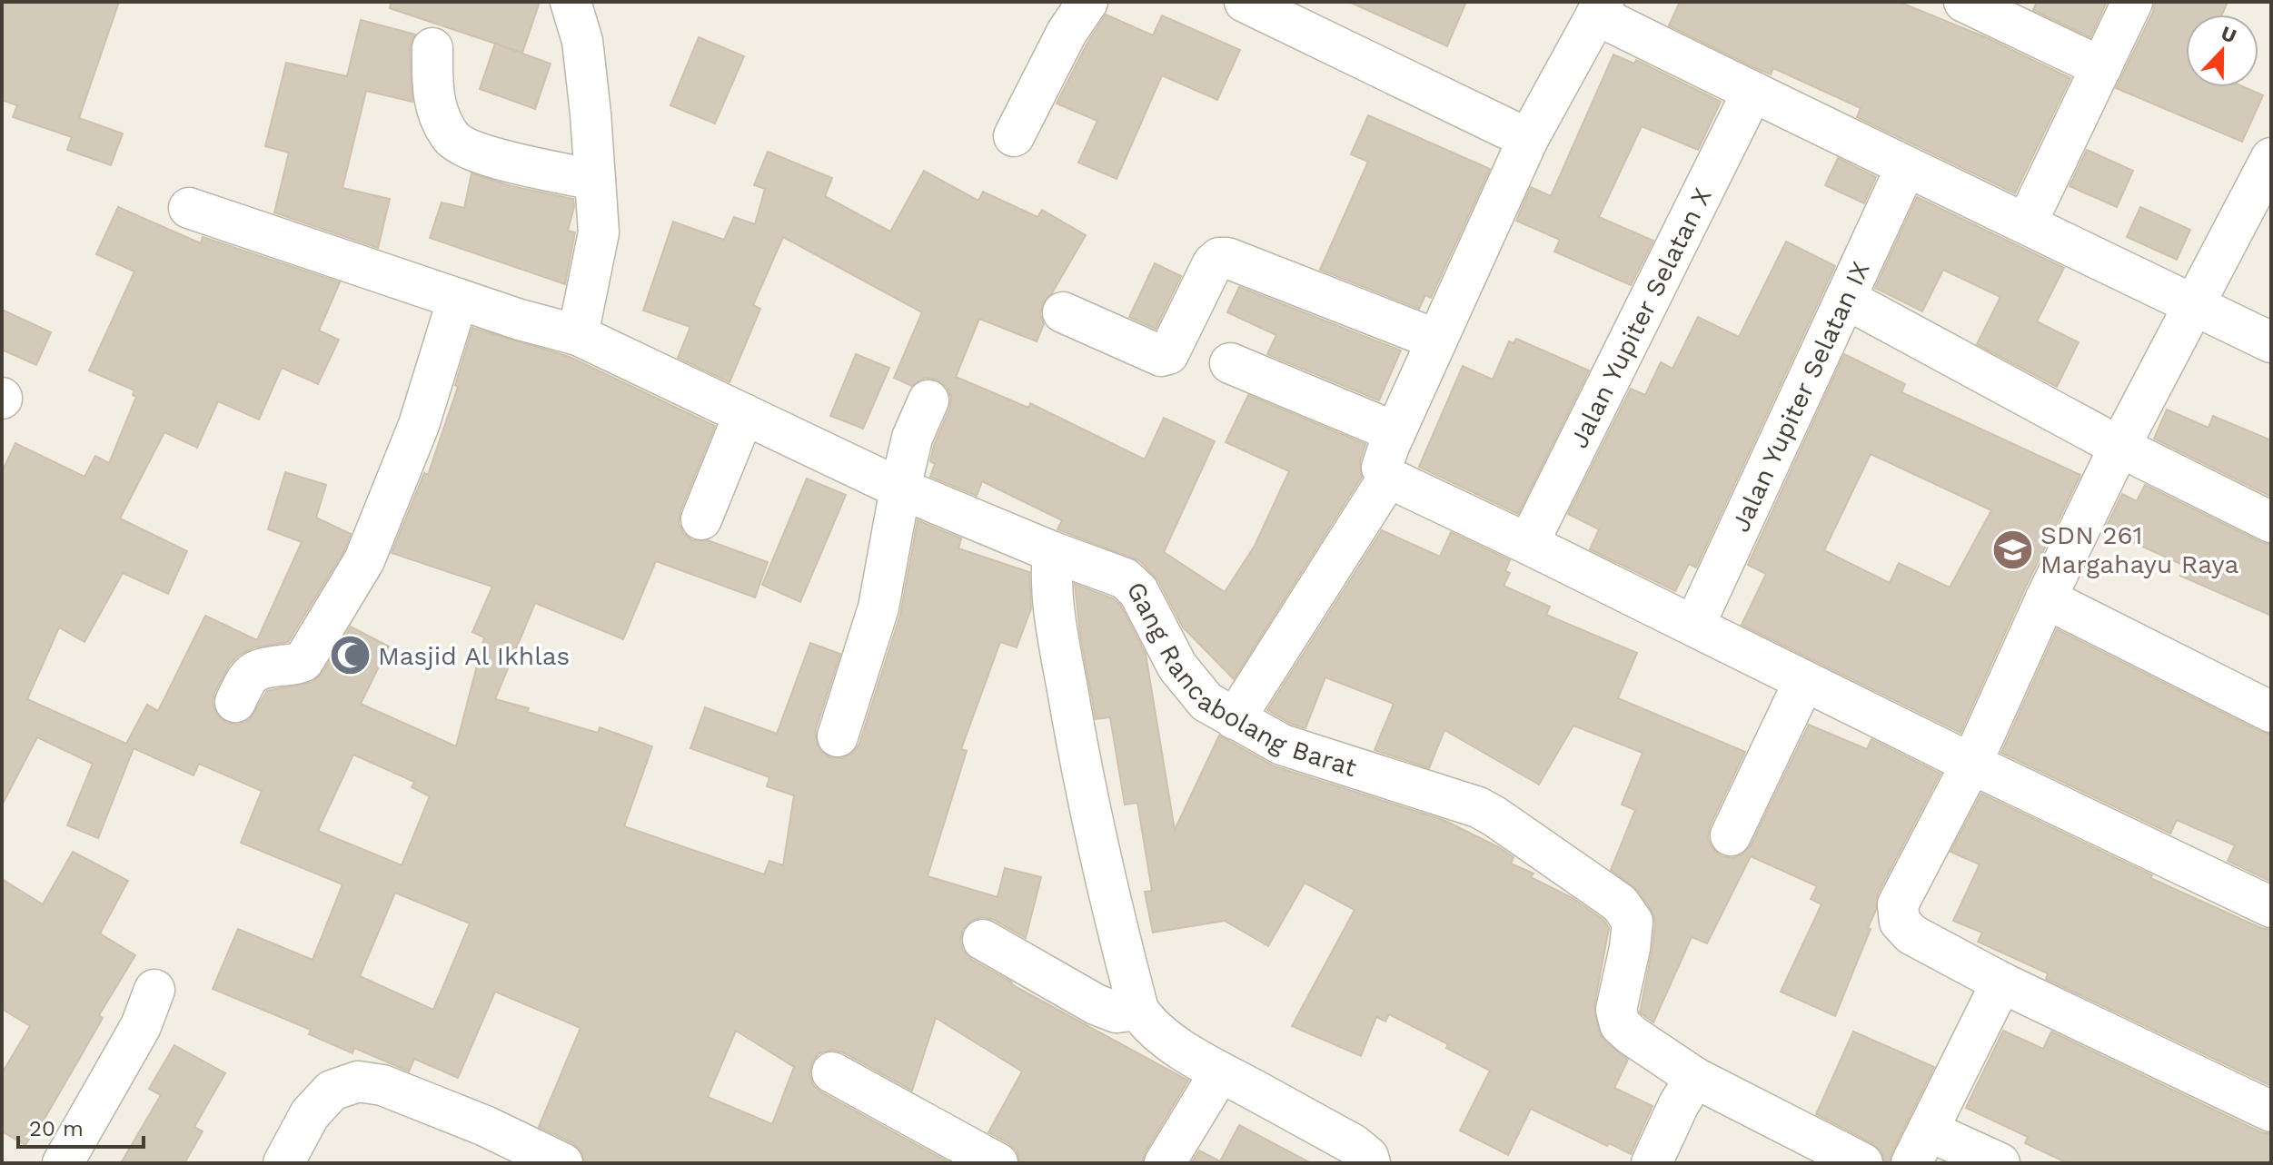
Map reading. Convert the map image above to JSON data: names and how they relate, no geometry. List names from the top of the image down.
{
  "streets": {
    "street": ["Jalan Yupiter Selatan X", "Jalan Yupiter Selatan IX", "Gang Rancabolang Barat"]
  },
  "places": {
    "school or university": ["SDN 261 Margahayu Raya"],
    "mosque": ["Masjid Al Ikhlas"]
  },
  "scale_bar": "20 m",
  "north": "top"
}
